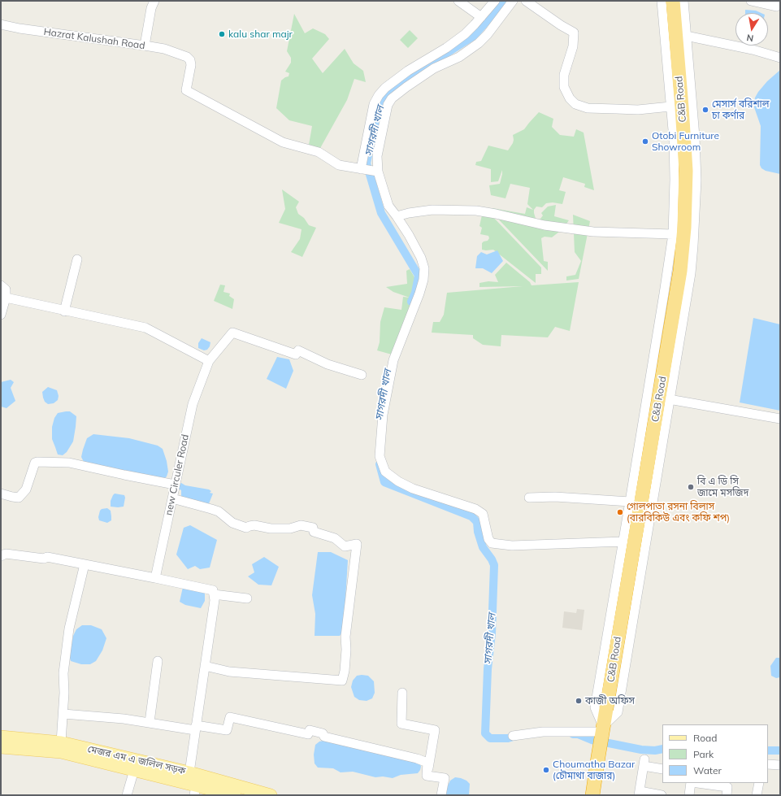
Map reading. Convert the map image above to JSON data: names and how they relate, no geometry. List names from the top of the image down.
{
  "streets": {
    "highway": ["C&B Road"],
    "main road": ["মেজর এম এ জলিল সড়ক"],
    "street": ["Hazrat Kalushah Road", "new Circuler Road"]
  },
  "water": ["সাগরদী খাল"],
  "places": [
    "kalu shar majr",
    "মেসার্স বরিশাল চা কর্ণার",
    "Otobi Furniture Showroom",
    "বি এ ডি সি জামে মসজিদ",
    "গোলপাতা রসনা বিলাস (বারবিকিউ এবং কফি শপ)",
    "কাজী অফিস",
    "Choumatha Bazar (চৌমাথা বাজার)"
  ],
  "legend": ["Road", "Park", "Water"],
  "north": "bottom"
}
